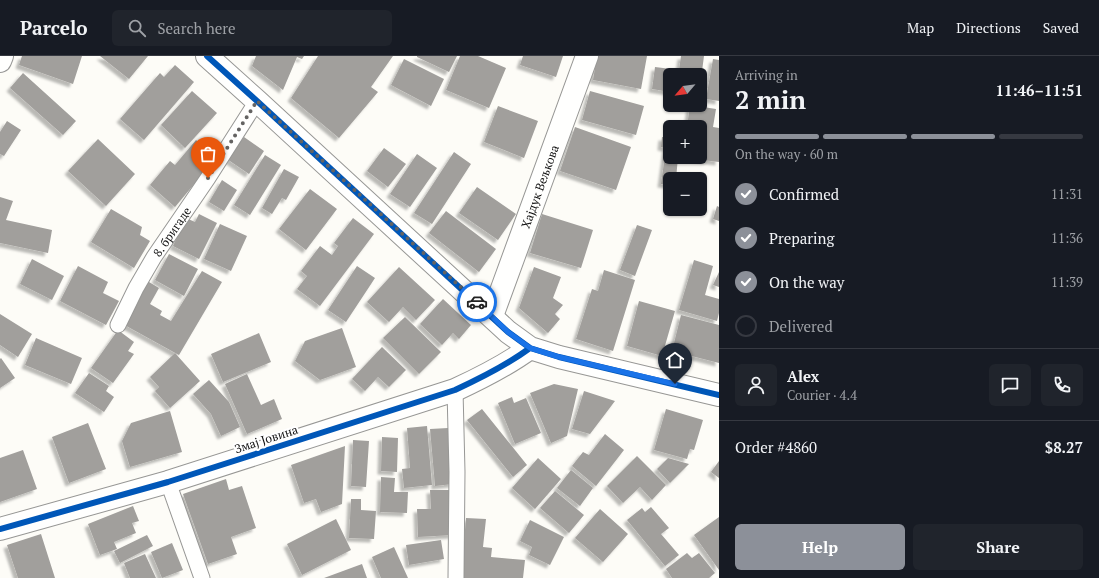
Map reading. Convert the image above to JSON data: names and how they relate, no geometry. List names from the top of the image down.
{
  "streets": {
    "street": ["Хајдук Вељкова", "Змај Јовина"],
    "lane": ["8. бригаде"]
  },
  "north": "bottom left",
  "page": {
    "header": "Parcelo",
    "search": "Search here",
    "nav": ["Map", "Directions", "Saved"],
    "heading": ["2 min", "Arriving in", "11:46–11:51"],
    "panel": [
      "Alex",
      "Courier · 4.4",
      "Order #4860",
      "$8.27"
    ],
    "map_buttons": ["+", "−"],
    "bar": "On the way · 60 m",
    "list": [
      ["Confirmed", "11:31"],
      ["Preparing", "11:36"],
      ["On the way", "11:39"],
      "Delivered"
    ],
    "buttons": ["Help", "Share"]
  }
}
